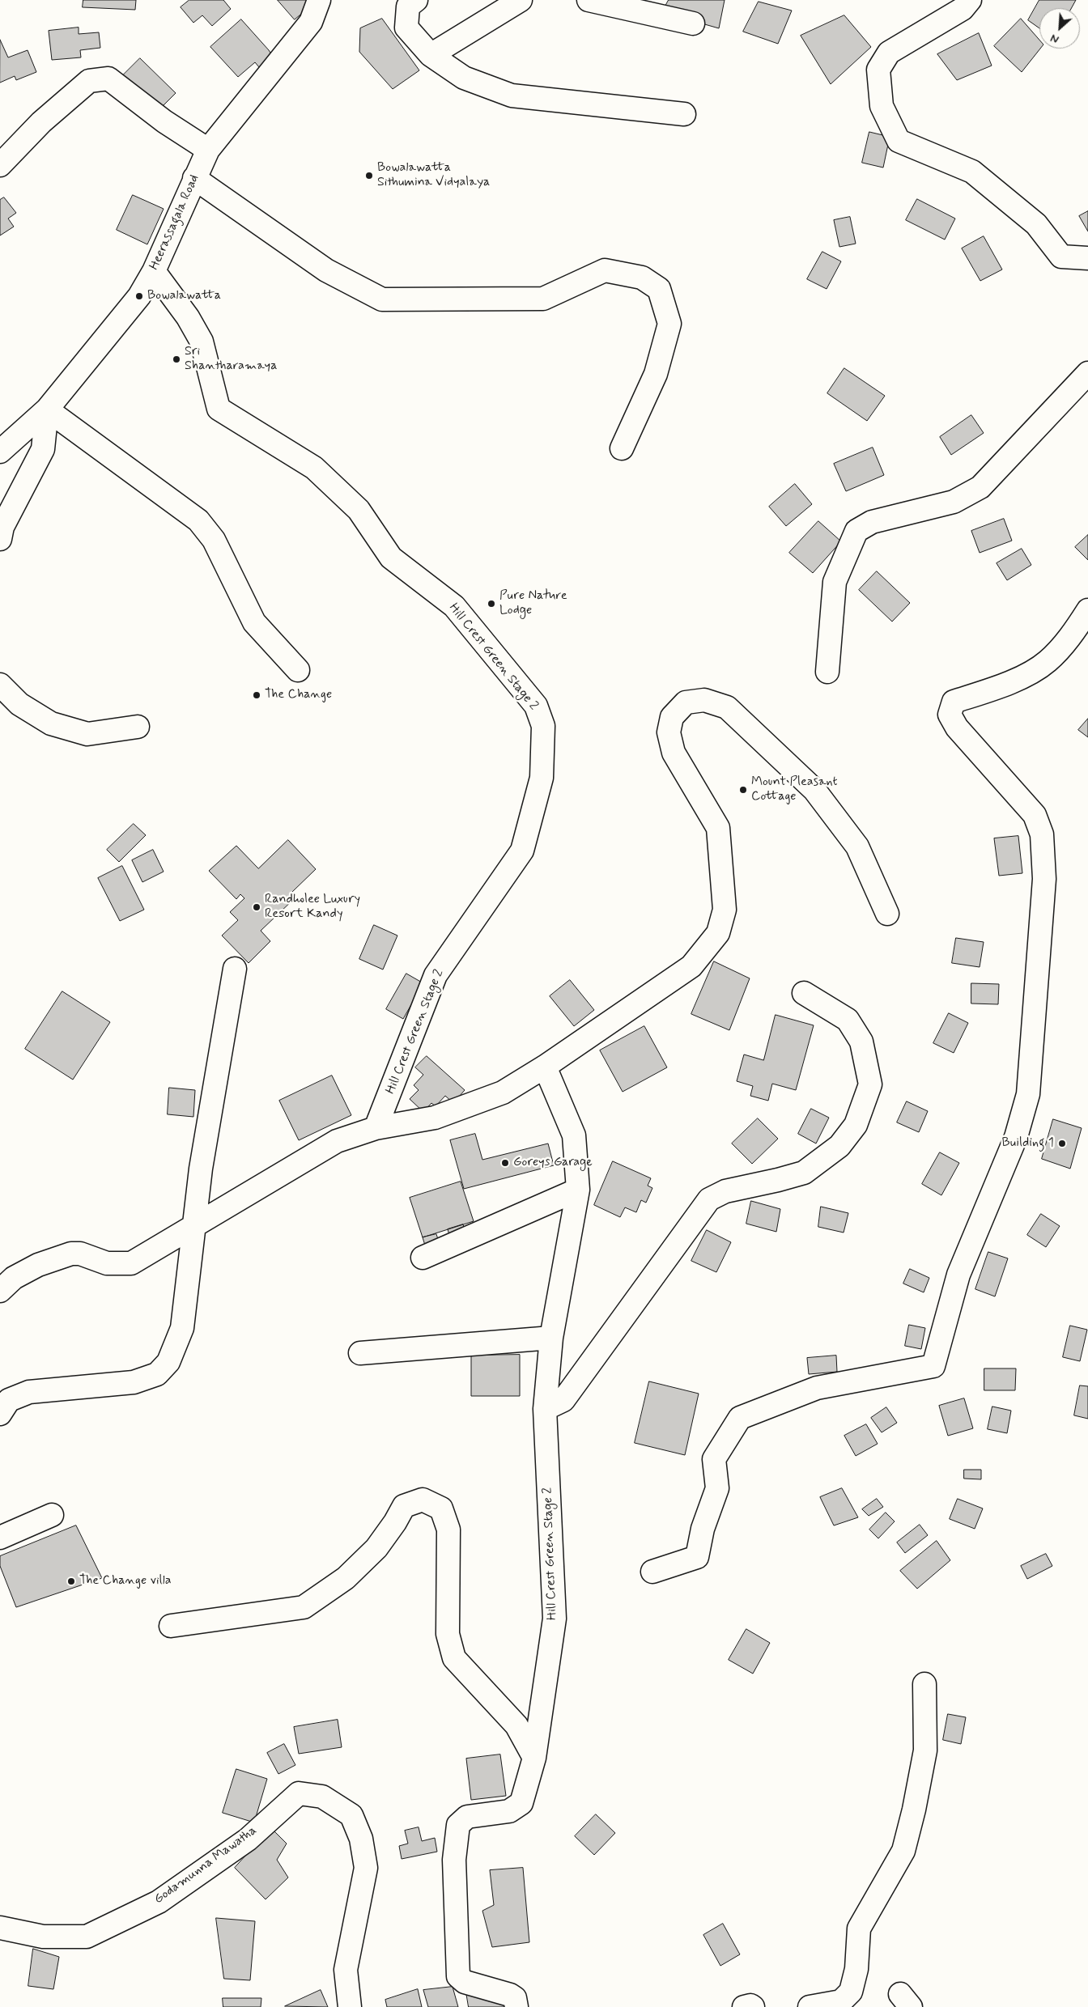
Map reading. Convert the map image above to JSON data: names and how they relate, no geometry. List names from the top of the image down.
{
  "streets": {
    "street": ["Heerassagala Road", "Hill Crest Green Stage 2", "Godamunna Mawatha"]
  },
  "crossings": [
    ["Heerassagala Road", "Hill Crest Green Stage 2"]
  ],
  "places": [
    "Bowalawatta Sithumina Vidyalaya",
    "Bowalawatta",
    "Sri Shantharamaya",
    "Pure Nature Lodge",
    "The Change",
    "Mount Pleasant Cottage",
    "Randholee Luxury Resort Kandy",
    "Building 1",
    "Goreys Garage",
    "The Change villa"
  ],
  "north": "bottom left"
}
